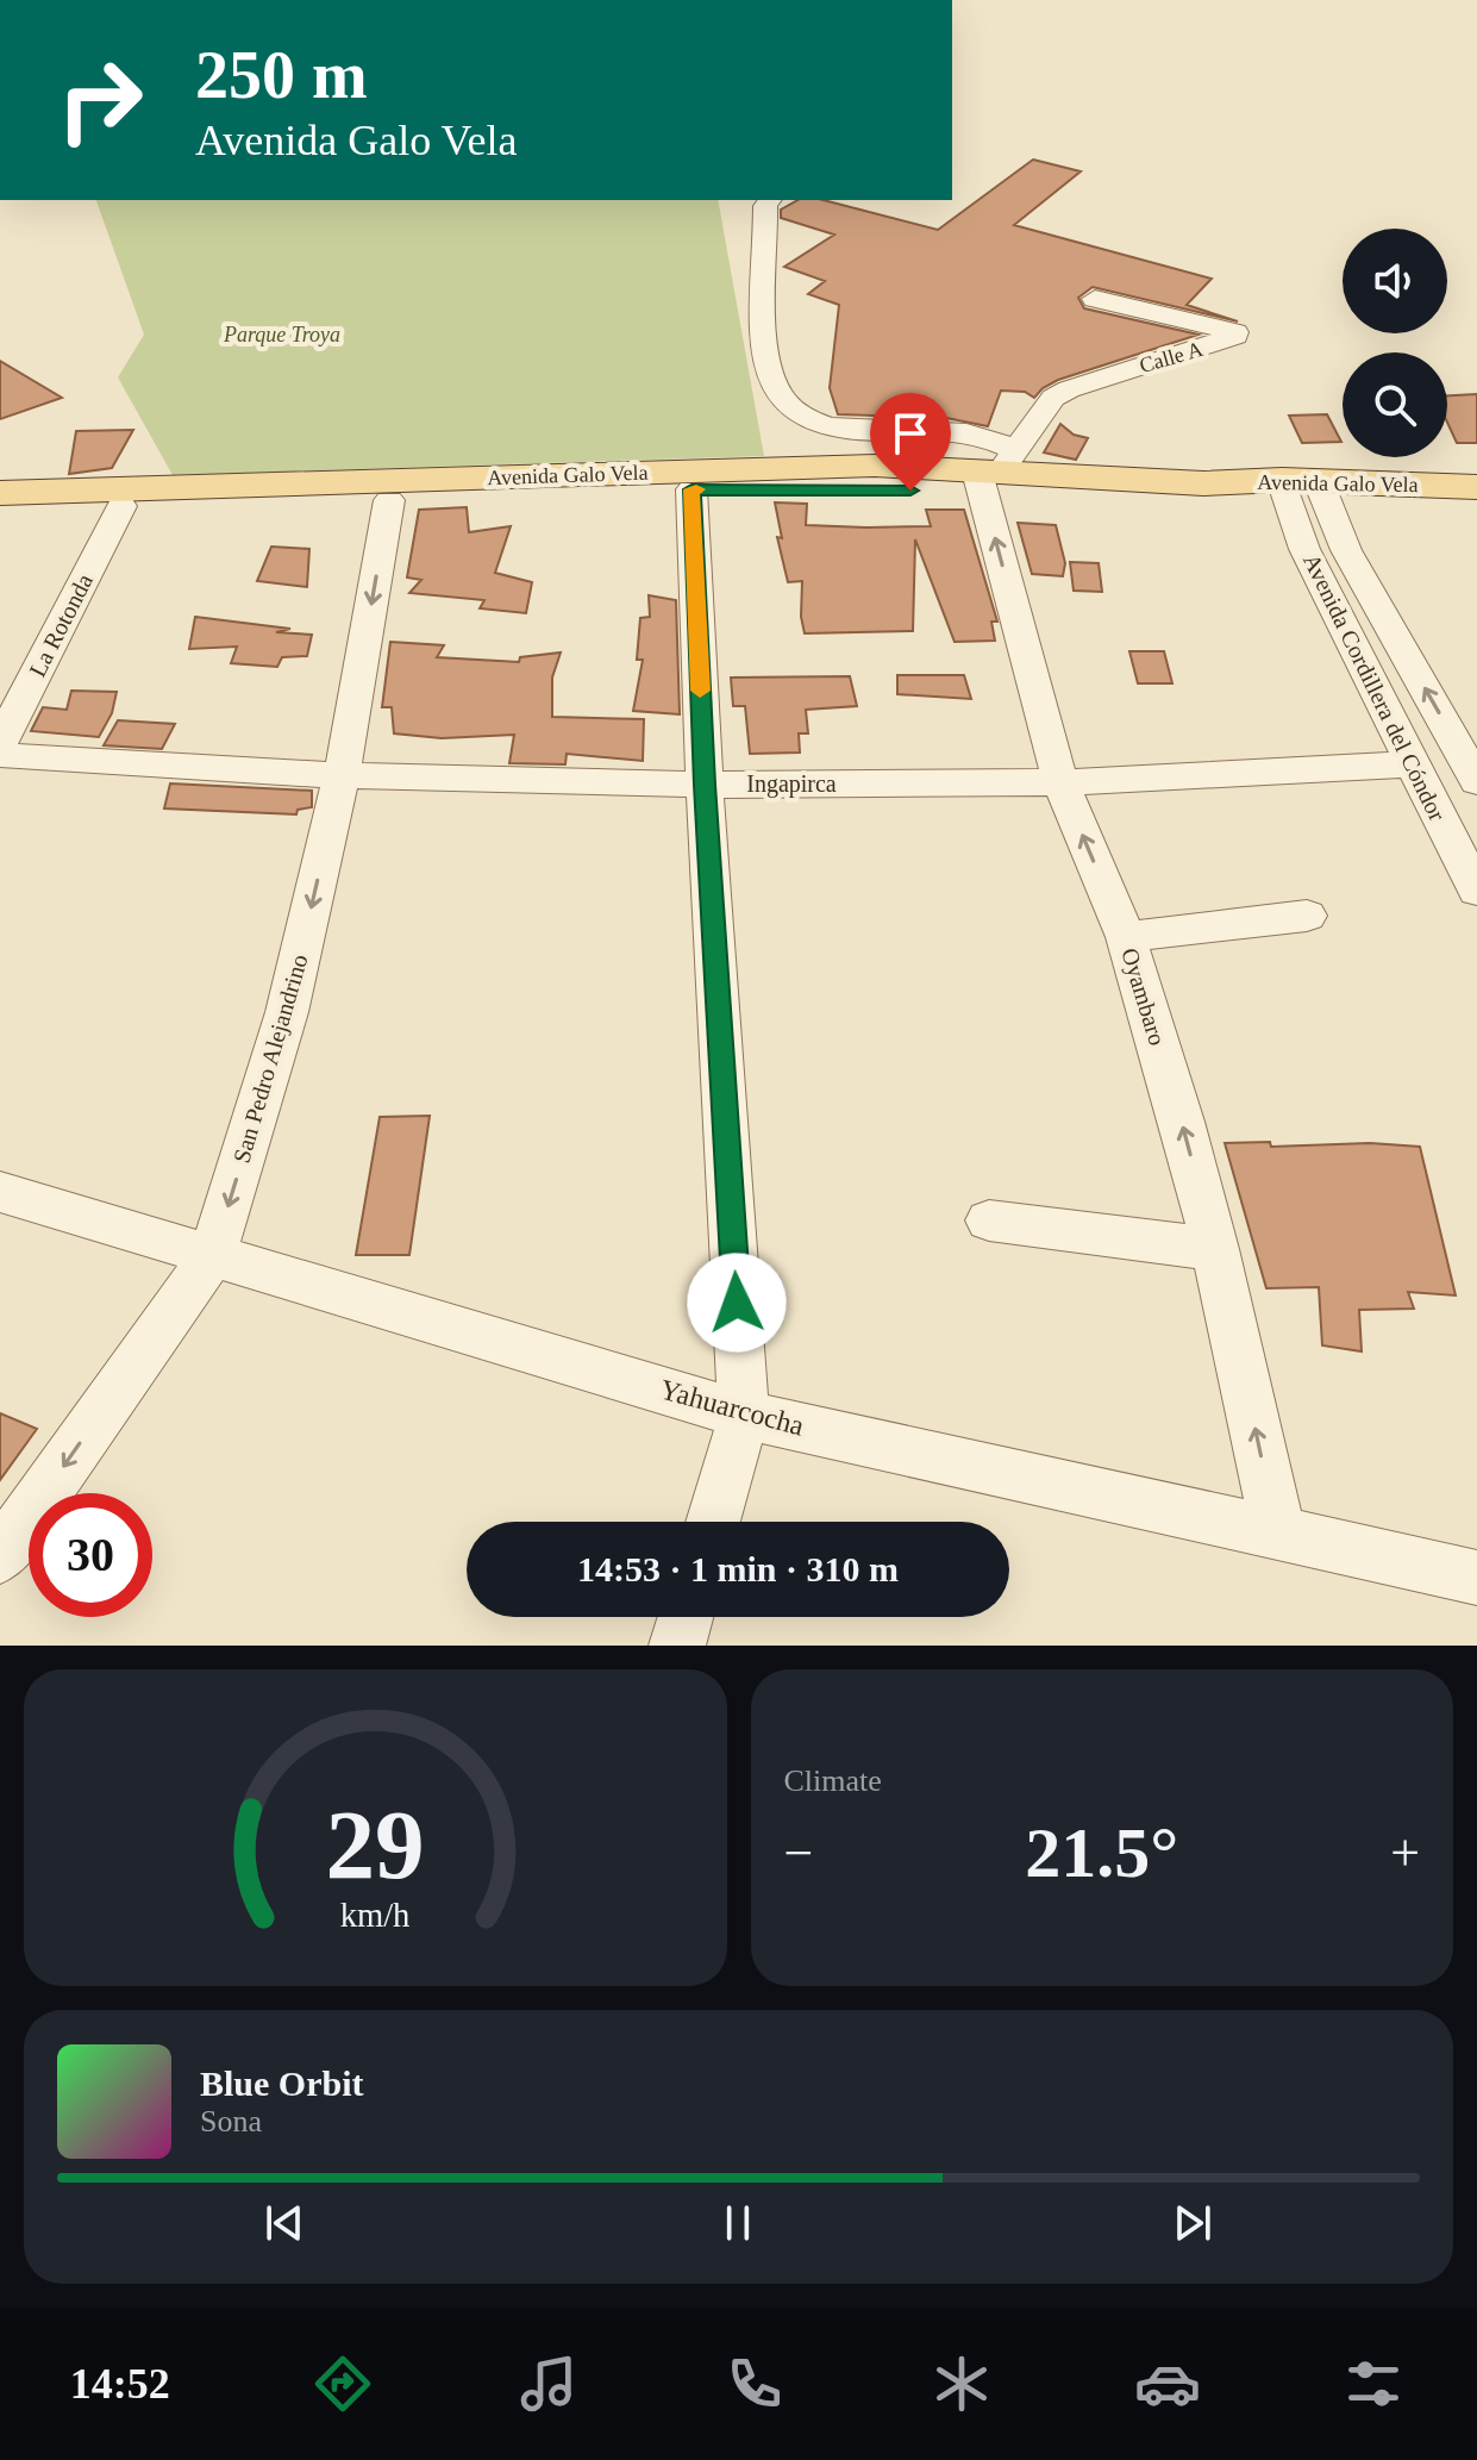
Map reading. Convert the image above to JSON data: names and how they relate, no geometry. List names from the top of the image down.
{
  "streets": {
    "main road": ["Avenida Galo Vela"],
    "street": [
      "Calle A",
      "La Rotonda",
      "Avenida Cordillera del Cóndor",
      "Ingapirca",
      "Oyambaro",
      "San Pedro Alejandrino",
      "Yahuarcocha"
    ]
  },
  "crossings": [
    ["Calle A", "Avenida Galo Vela"],
    ["Calle A", "Oyambaro"],
    ["Avenida Galo Vela", "La Rotonda"],
    ["Avenida Galo Vela", "Avenida Cordillera del Cóndor"],
    ["Avenida Galo Vela", "Oyambaro"],
    ["Avenida Galo Vela", "San Pedro Alejandrino"],
    ["Avenida Cordillera del Cóndor", "Ingapirca"],
    ["Ingapirca", "Oyambaro"],
    ["Ingapirca", "San Pedro Alejandrino"],
    ["Oyambaro", "Yahuarcocha"],
    ["San Pedro Alejandrino", "Yahuarcocha"]
  ],
  "one_way": ["Oyambaro", "San Pedro Alejandrino"],
  "parks": ["Parque Troya"],
  "page": {
    "turn": ["250 m", "Avenida Galo Vela"],
    "limit": "30",
    "trip": "14:53 · 1 min · 310 m",
    "tile": "Climate",
    "heat": ["−", "21.5°", "+"],
    "song": ["Blue Orbit", "Sona"],
    "tabs": "14:52",
    "gauge": ["29", "km/h"]
  }
}
